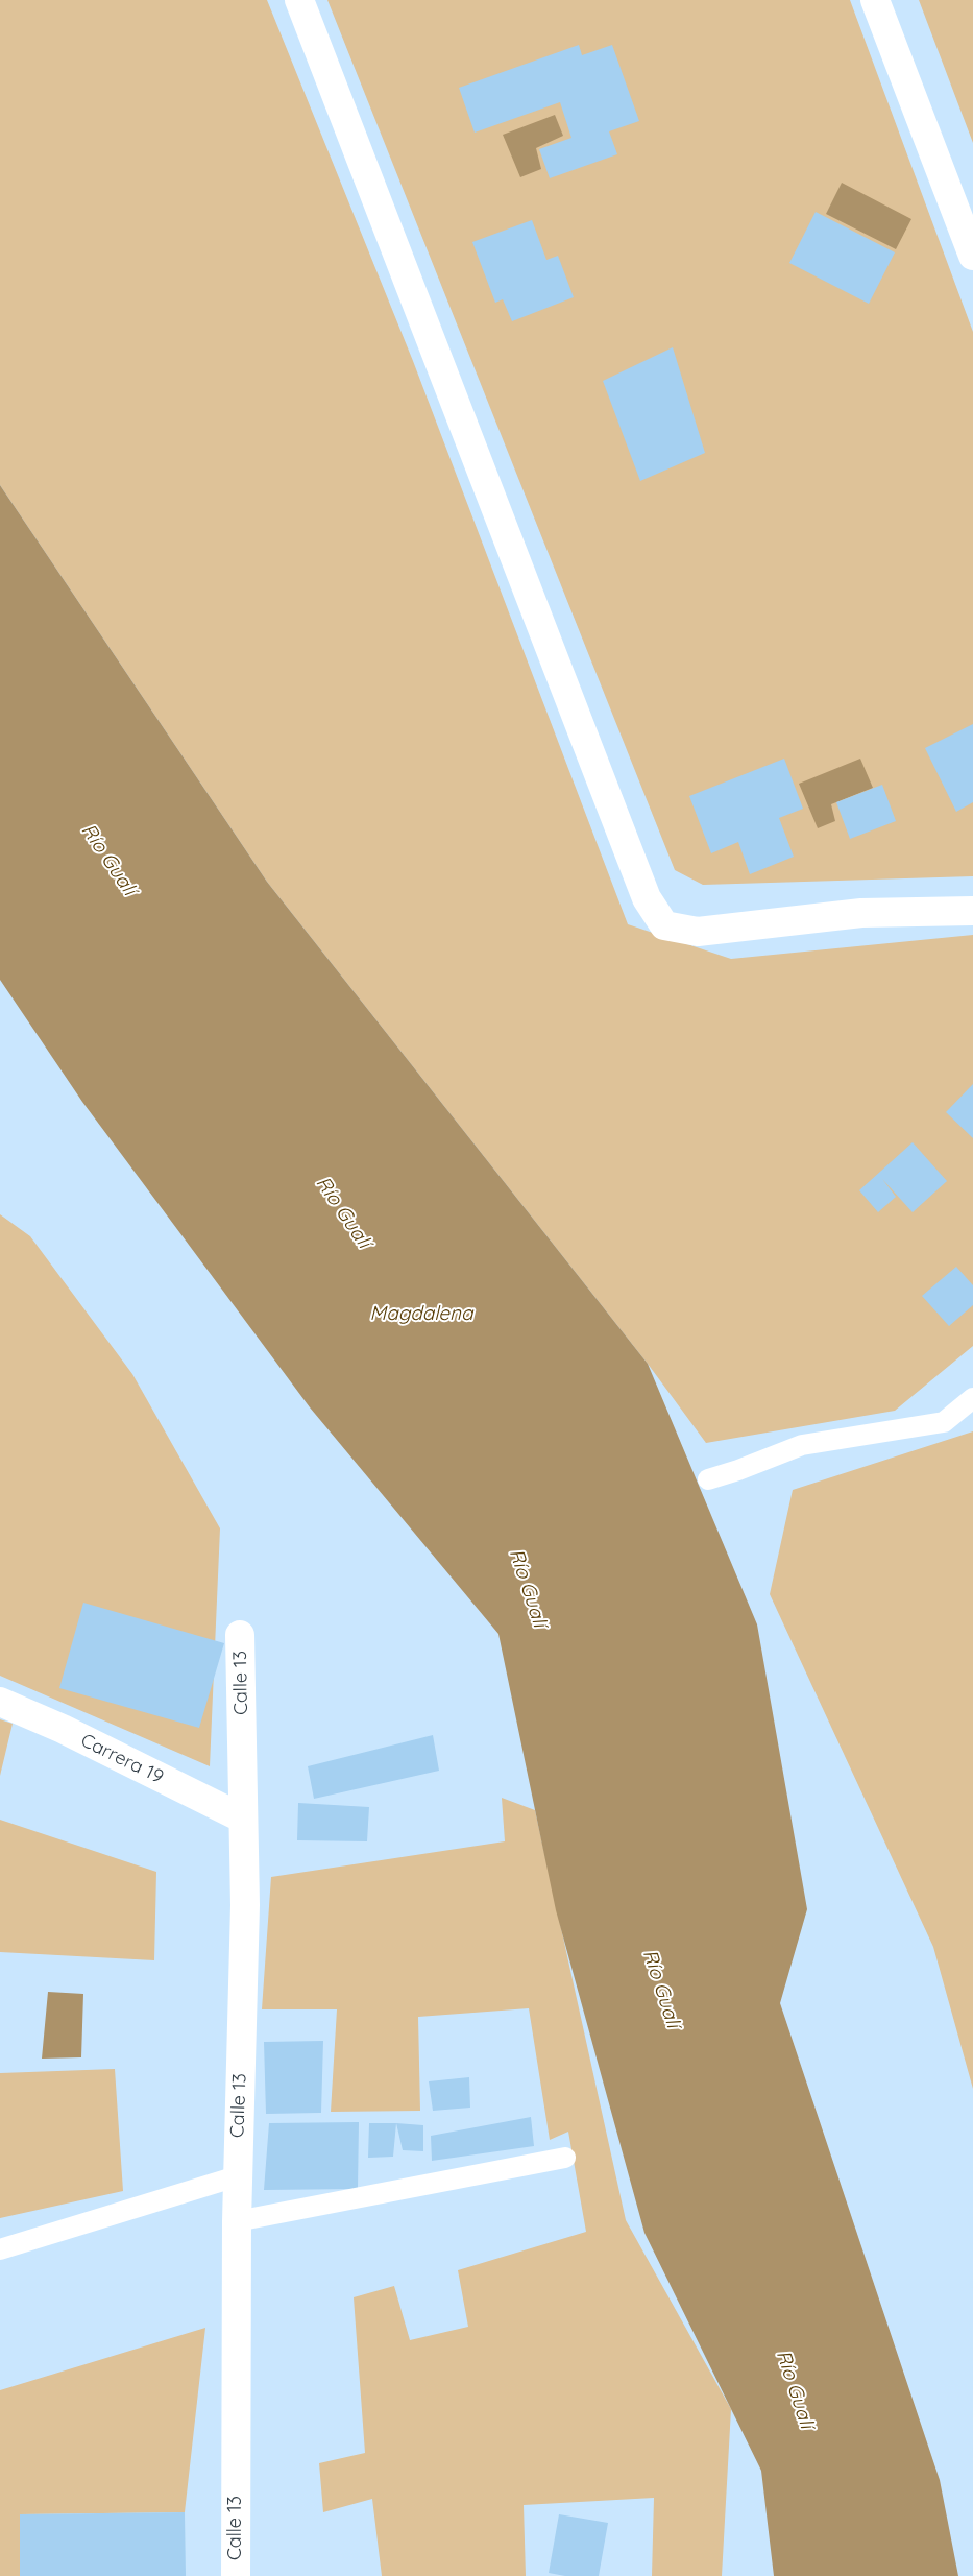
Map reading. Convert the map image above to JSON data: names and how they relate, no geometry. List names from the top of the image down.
{
  "streets": {
    "street": ["Calle 13", "Carrera 19"]
  },
  "crossings": [
    ["Calle 13", "Carrera 19"]
  ],
  "water": ["Río Gualí", "Magdalena"]
}
